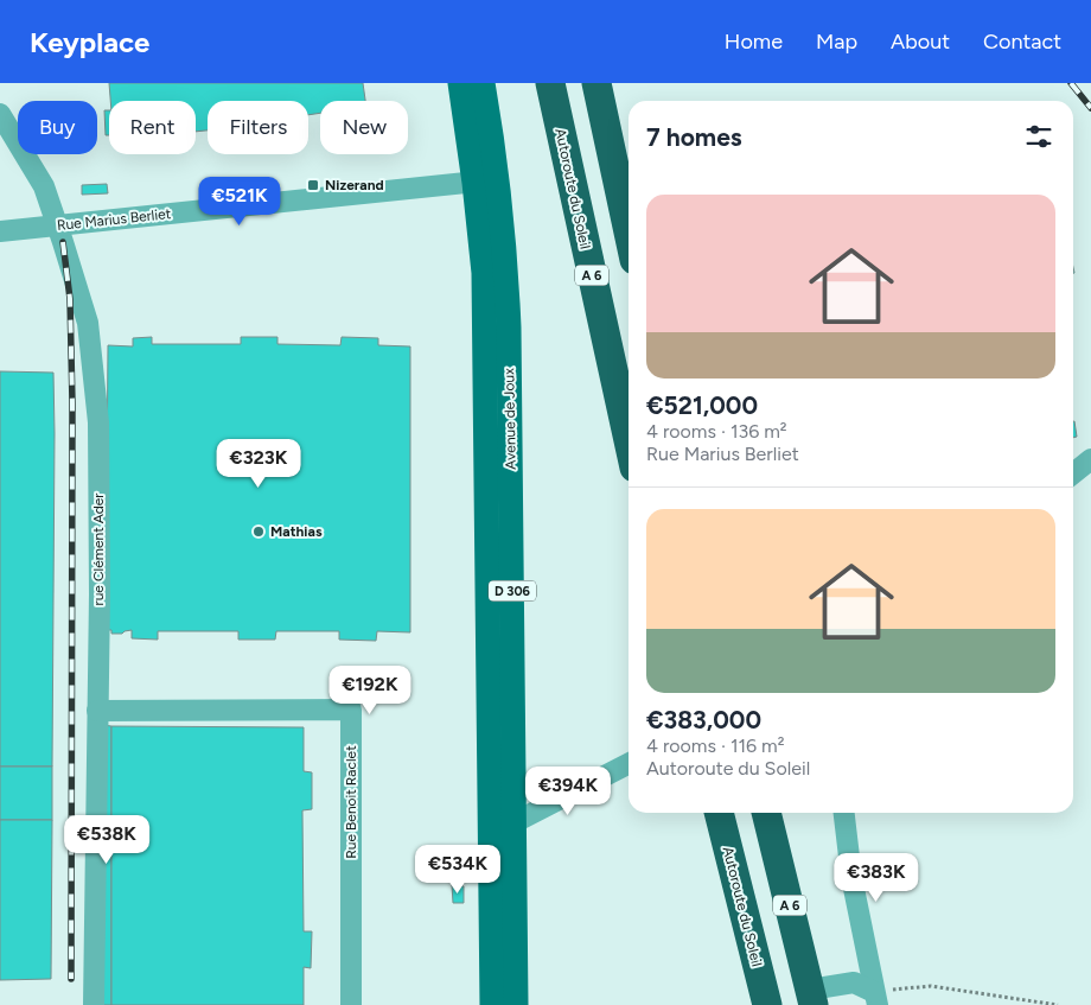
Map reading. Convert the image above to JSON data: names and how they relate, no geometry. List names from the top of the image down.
{
  "streets": {
    "highway": ["Autoroute du Soleil", "A 6"],
    "main road": ["Avenue de Joux", "D 306"],
    "street": ["Rue Marius Berliet", "rue Clément Ader", "Rue Benoit Raclet"]
  },
  "crossings": [
    ["Rue Marius Berliet", "Avenue de Joux"],
    ["Rue Marius Berliet", "rue Clément Ader"],
    ["rue Clément Ader", "Rue Benoit Raclet"]
  ],
  "places": {
    "transit": ["Nizerand"],
    "other": ["Mathias"]
  },
  "page": {
    "header": "Keyplace",
    "nav": [
      "Home",
      "Map",
      "About",
      "Contact"
    ],
    "chip": [
      "Buy",
      "Rent",
      "Filters",
      "New"
    ],
    "heading": "7 homes",
    "list": [
      {
        "name": "€521,000",
        "note": "4 rooms · 136 m² · Rue Marius Berliet"
      },
      {
        "name": "€383,000",
        "note": "4 rooms · 116 m² · Autoroute du Soleil"
      }
    ],
    "price": [
      "€521K",
      "€323K",
      "€192K",
      "€394K",
      "€538K",
      "€534K",
      "€383K"
    ]
  }
}
